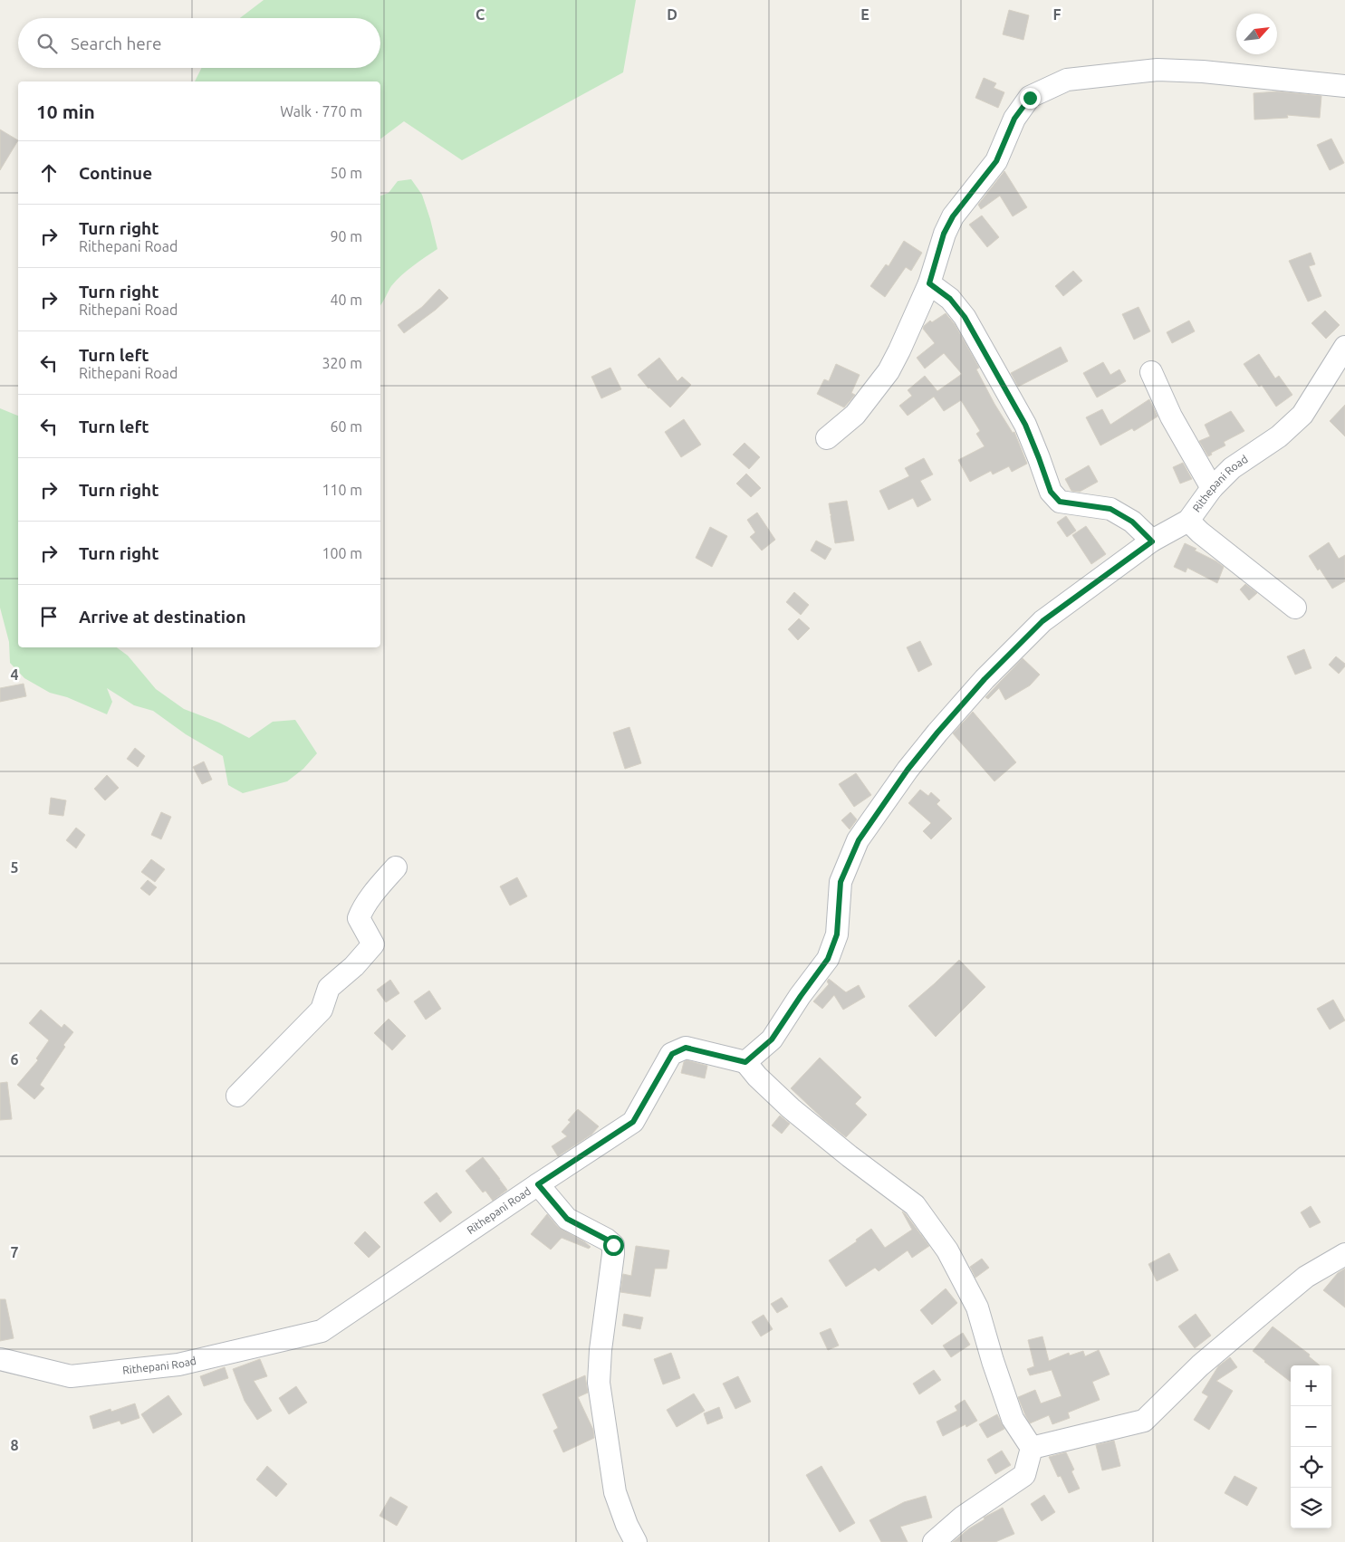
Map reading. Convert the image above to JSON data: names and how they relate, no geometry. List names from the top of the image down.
{
  "streets": {
    "street": ["Rithepani Road"]
  },
  "north": "top right",
  "page": {
    "search": "Search here",
    "heading": ["10 min", "Walk · 770 m"],
    "list": [
      ["Continue", "50 m"],
      ["Turn right", "Rithepani Road", "90 m"],
      ["Turn right", "Rithepani Road", "40 m"],
      ["Turn left", "Rithepani Road", "320 m"],
      ["Turn left", "60 m"],
      ["Turn right", "110 m"],
      ["Turn right", "100 m"],
      "Arrive at destination"
    ],
    "map_buttons": ["+", "−"]
  },
  "grid": {
    "columns": [
      "C",
      "D",
      "E",
      "F"
    ],
    "rows": [
      "4",
      "5",
      "6",
      "7",
      "8"
    ]
  }
}
